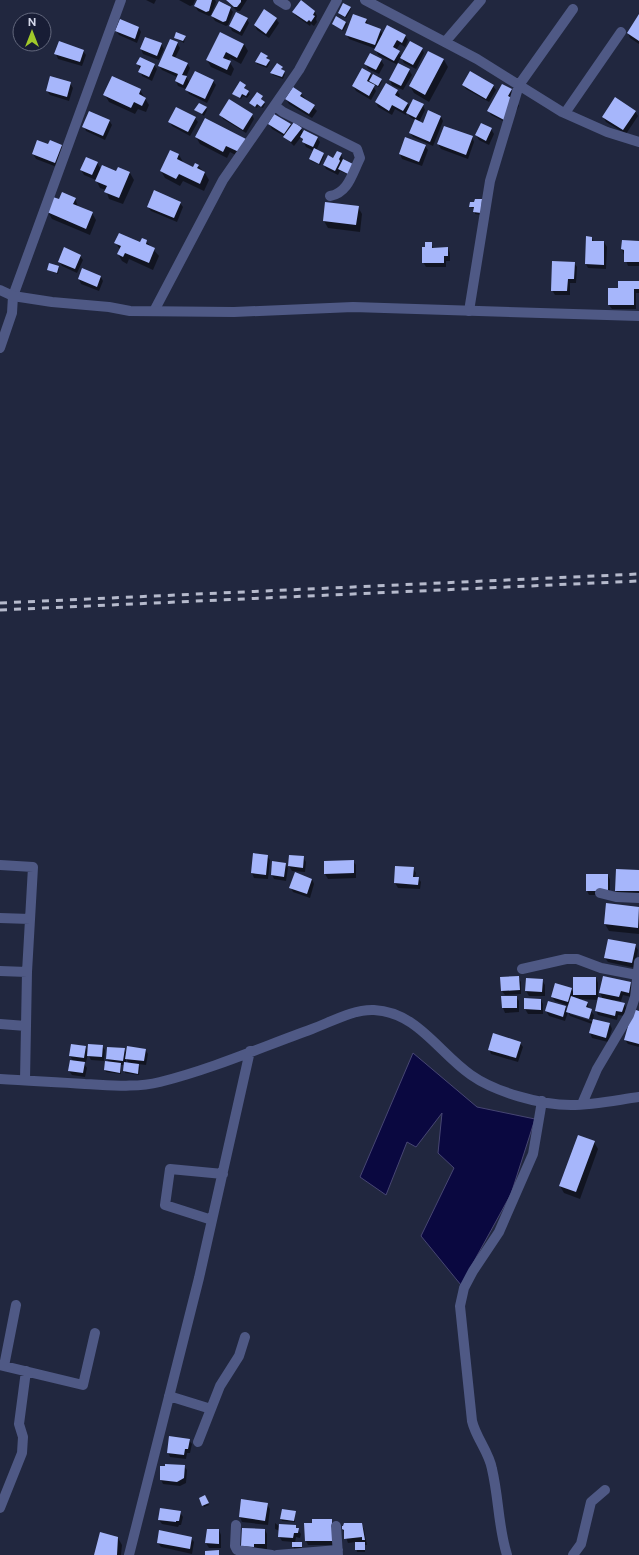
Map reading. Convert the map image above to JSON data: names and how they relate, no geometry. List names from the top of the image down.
{
  "north": "top"
}
